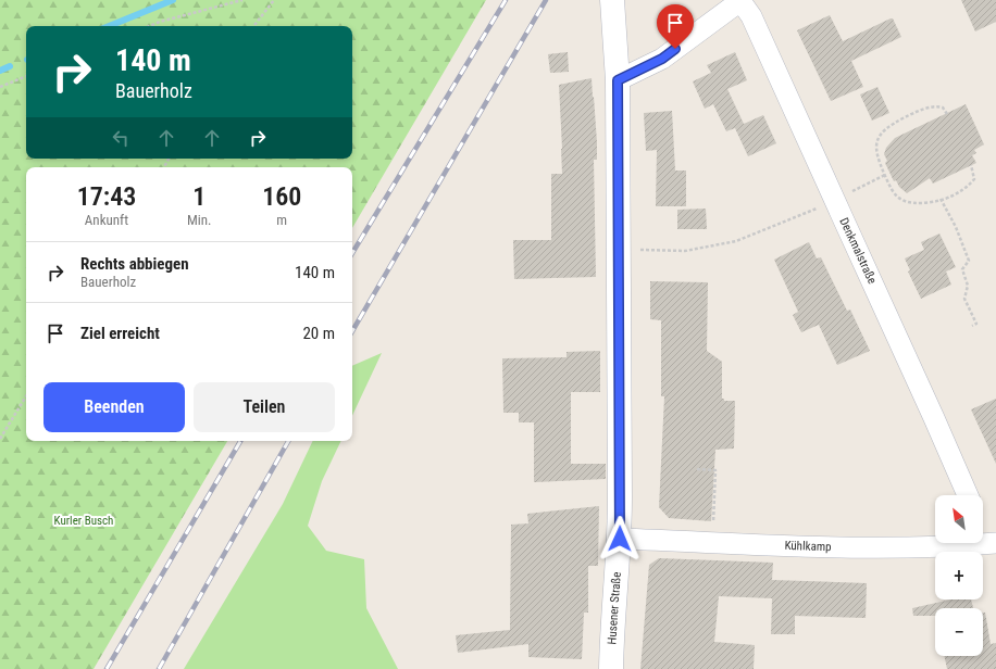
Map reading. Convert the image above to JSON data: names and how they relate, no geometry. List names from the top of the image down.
{
  "streets": {
    "street": ["Denkmalstraße", "Kühlkamp", "Husener Straße"]
  },
  "crossings": [
    ["Kühlkamp", "Husener Straße"]
  ],
  "parks": ["Kurler Busch"],
  "north": "top left",
  "page": {
    "turn": ["140 m", "Bauerholz"],
    "eta": [
      "17:43",
      "Ankunft",
      "1",
      "Min.",
      "160",
      "m"
    ],
    "list": [
      {
        "name": "Rechts abbiegen",
        "note": "Bauerholz",
        "value": "140 m"
      },
      {
        "name": "Ziel erreicht",
        "value": "20 m"
      }
    ],
    "buttons": ["Beenden", "Teilen"],
    "map_buttons": ["+", "−"]
  }
}
